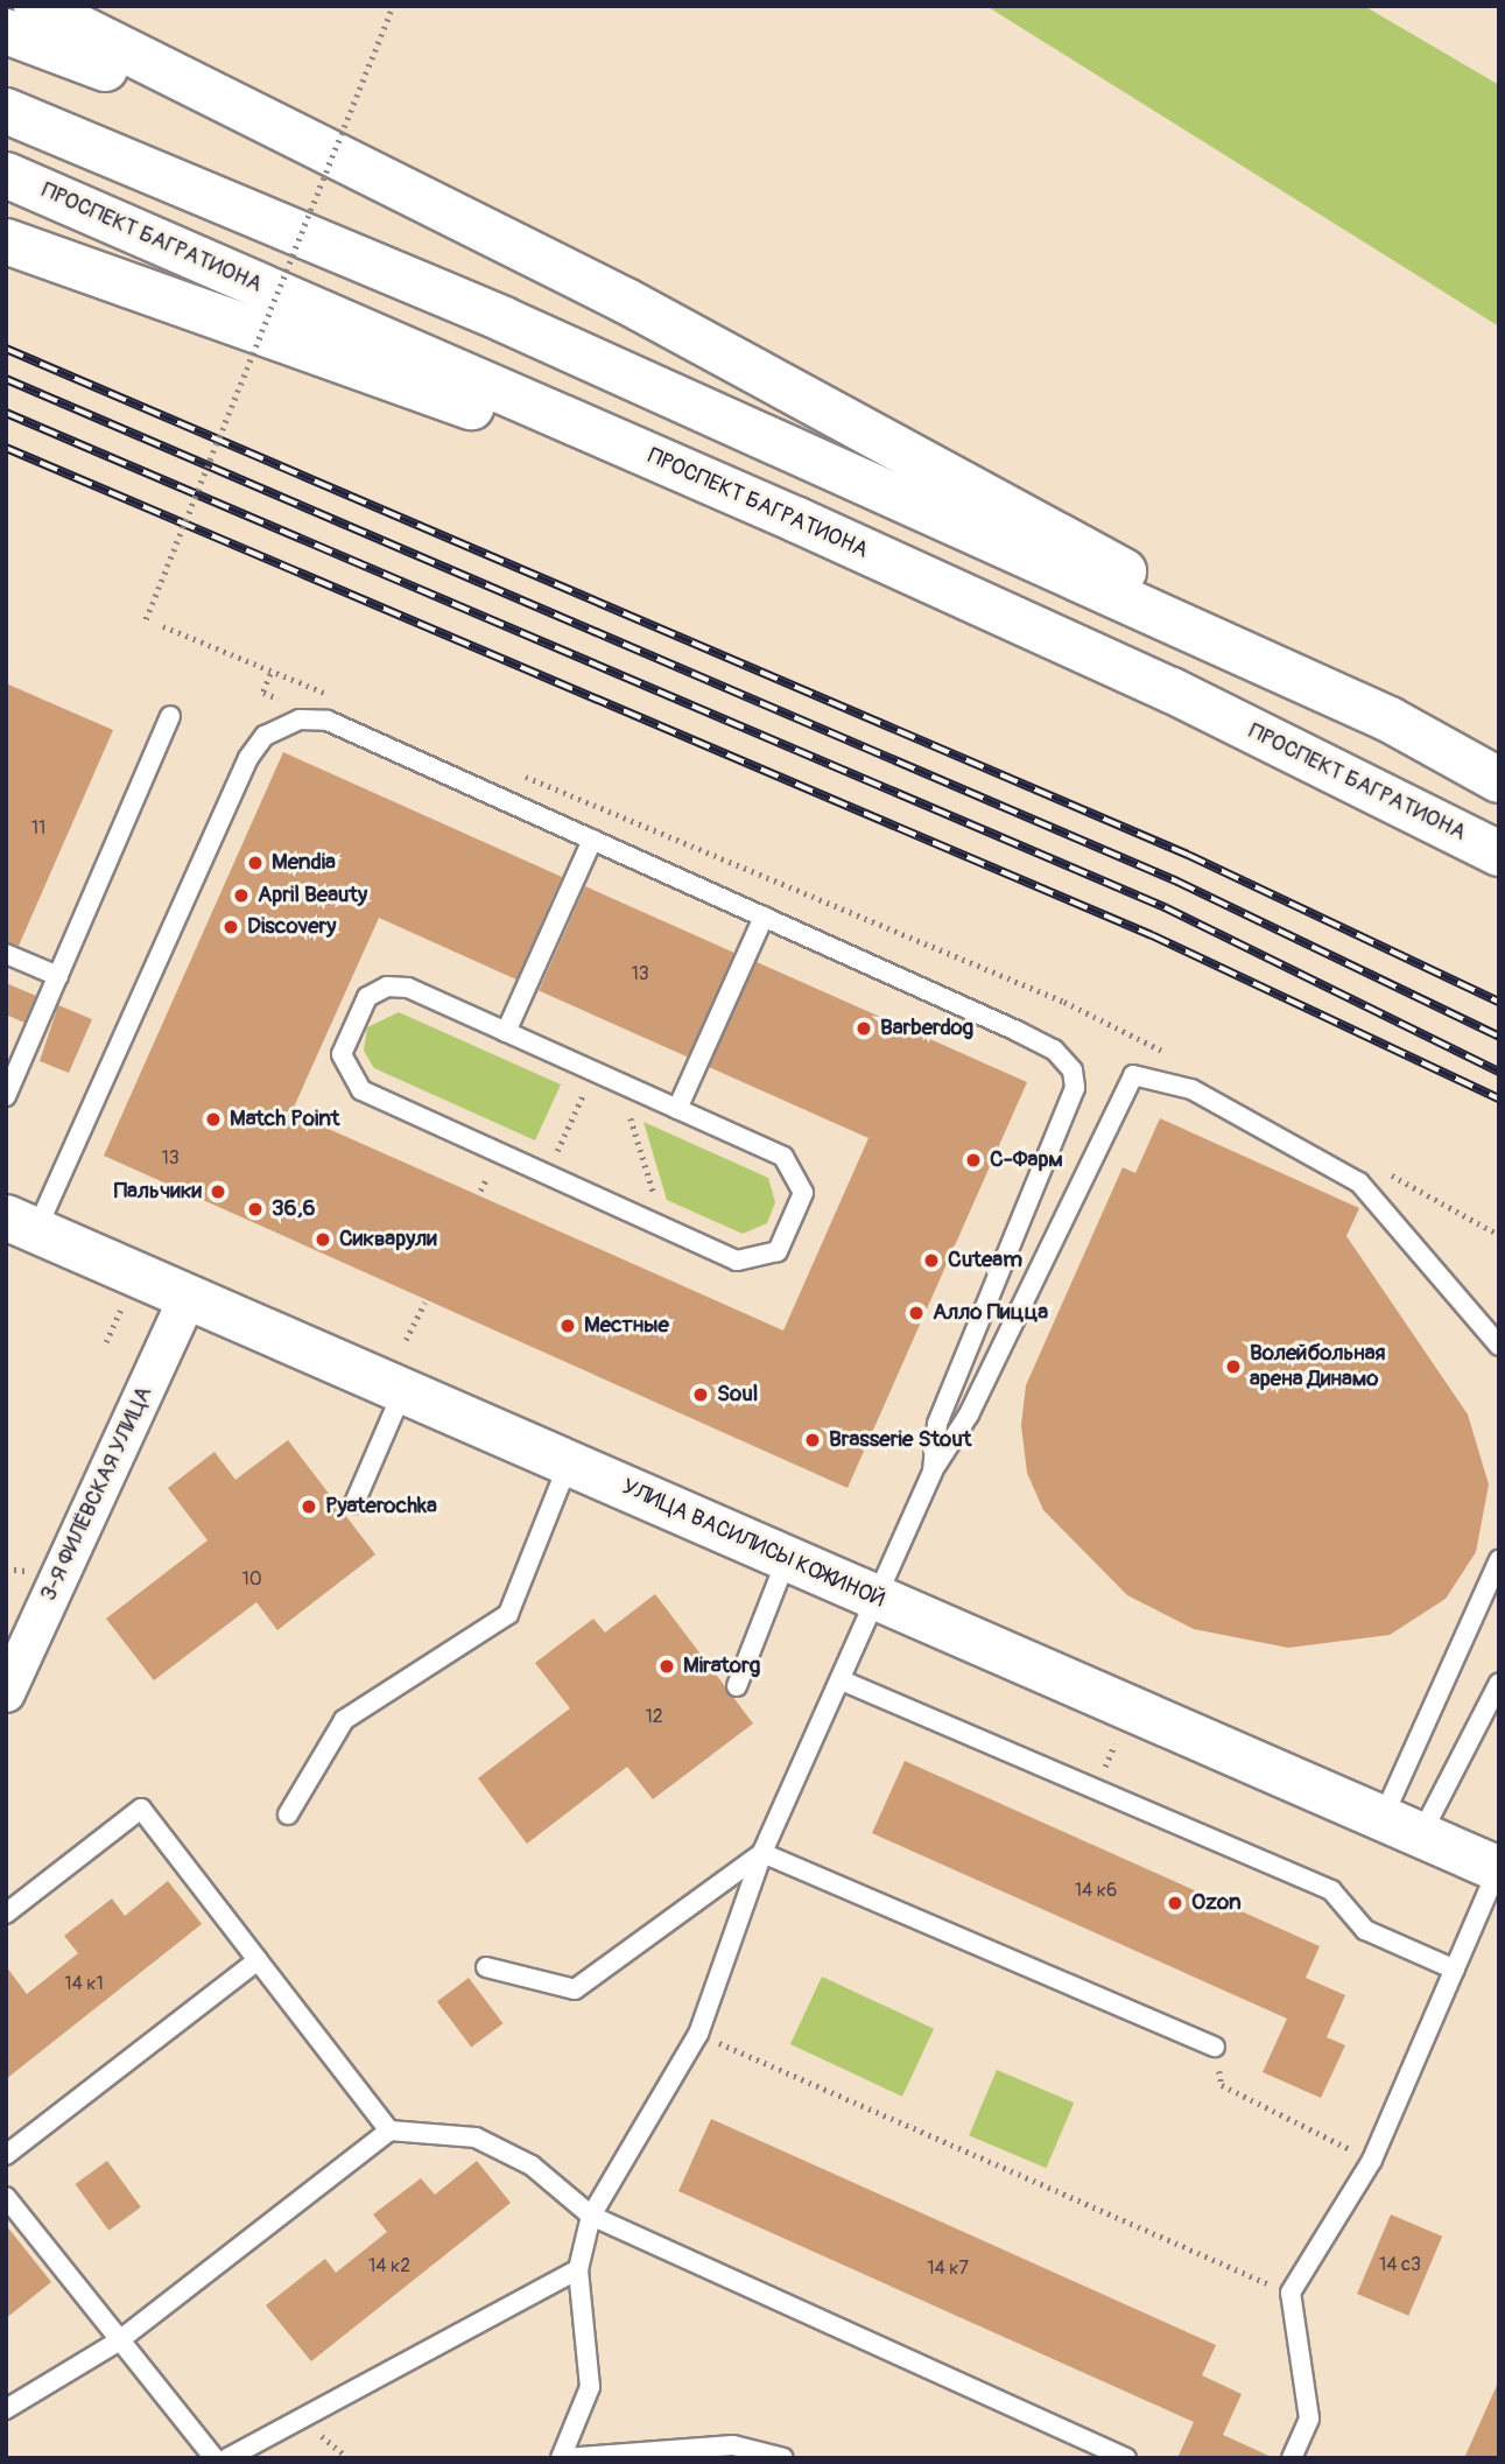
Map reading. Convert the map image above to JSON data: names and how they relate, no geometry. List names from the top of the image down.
{
  "streets": {
    "main road": ["ПРОСПЕКТ БАГРАТИОНА", "УЛИЦА ВАСИЛИСЫ КОЖИНОЙ"],
    "street": ["3-Я ФИЛЁВСКАЯ УЛИЦА"]
  },
  "crossings": [
    ["3-Я ФИЛЁВСКАЯ УЛИЦА", "УЛИЦА ВАСИЛИСЫ КОЖИНОЙ"]
  ],
  "places": [
    "Mendia",
    "April Beauty",
    "Discovery",
    "Barberdog",
    "Match Point",
    "C-Фарм",
    "Пальчики",
    "36,6",
    "Сикварули",
    "Cuteam",
    "Алло Пицца",
    "Местные",
    "Волейбольная арена Динамо",
    "Soul",
    "Brasserie Stout",
    "Pyaterochka",
    "Miratorg",
    "Ozon"
  ],
  "house_numbers": [
    "11",
    "13",
    "13",
    "10",
    "12",
    "14 к6",
    "14 к1",
    "14 с3",
    "14 к2",
    "14 к7"
  ]
}
